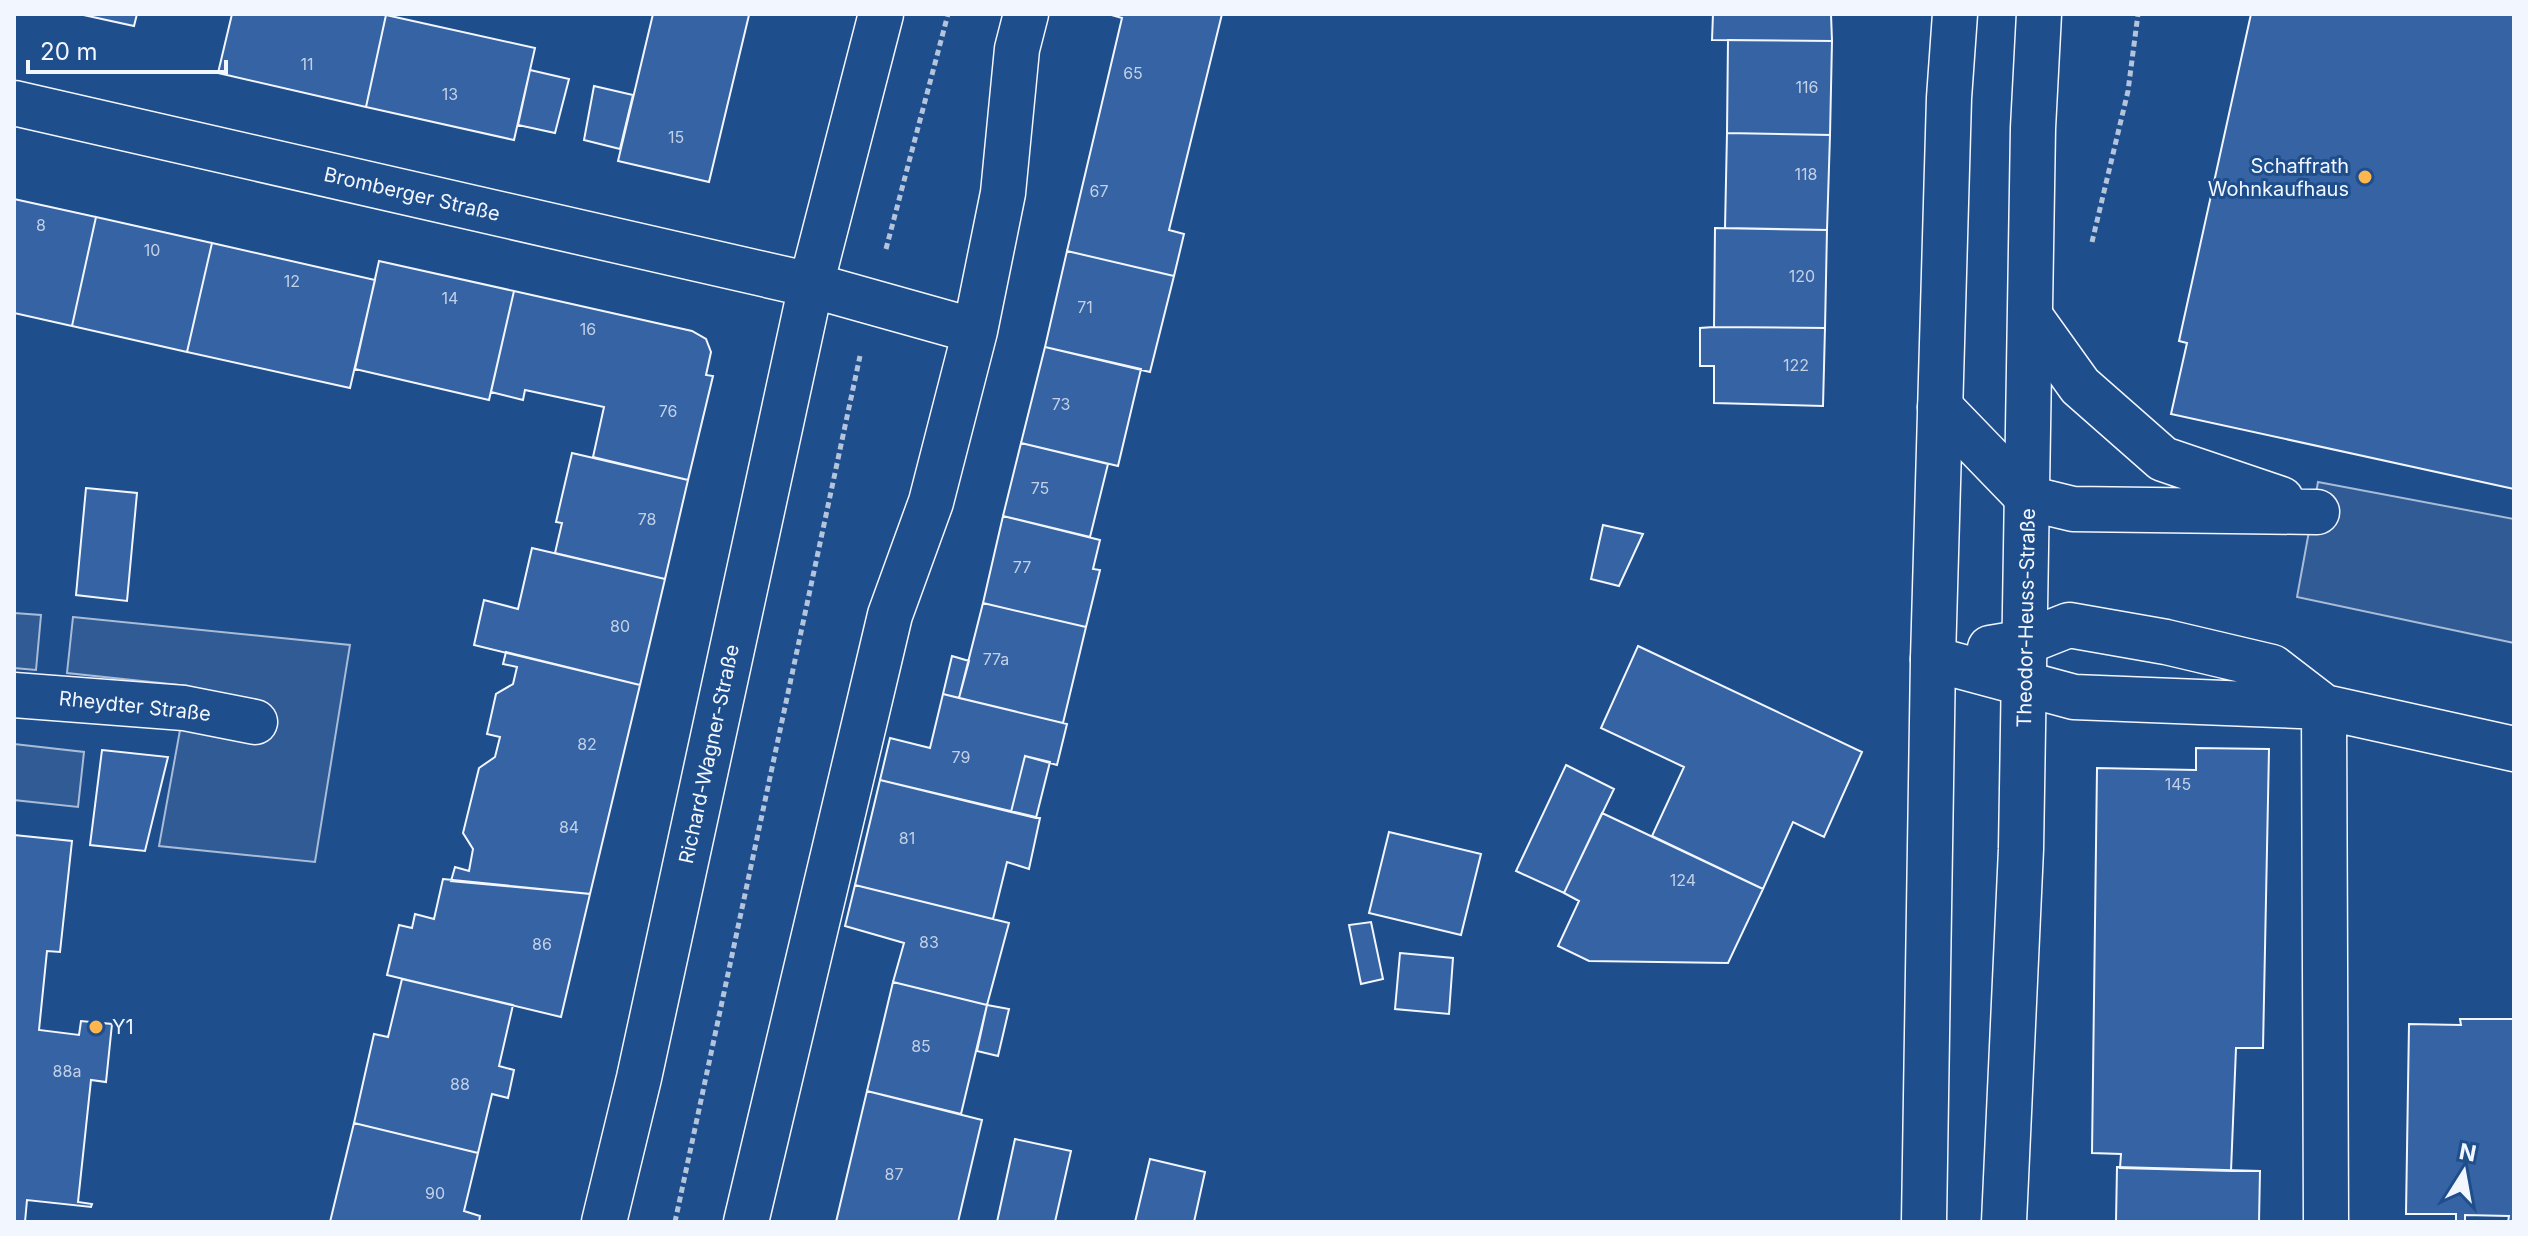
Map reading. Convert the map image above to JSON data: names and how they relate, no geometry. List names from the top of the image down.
{
  "streets": {
    "street": [
      "Bromberger Straße",
      "Theodor-Heuss-Straße",
      "Rheydter Straße",
      "Richard-Wagner-Straße"
    ]
  },
  "crossings": [
    ["Bromberger Straße", "Richard-Wagner-Straße"]
  ],
  "places": ["Schaffrath Wohnkaufhaus", "Y1"],
  "house_numbers": [
    "11",
    "65",
    "116",
    "13",
    "15",
    "118",
    "67",
    "8",
    "10",
    "120",
    "12",
    "14",
    "71",
    "16",
    "122",
    "73",
    "76",
    "75",
    "78",
    "77",
    "80",
    "77a",
    "82",
    "79",
    "145",
    "84",
    "81",
    "124",
    "83",
    "86",
    "85",
    "88a",
    "88",
    "87",
    "90"
  ],
  "scale_bar": "20 m",
  "north": "top"
}
